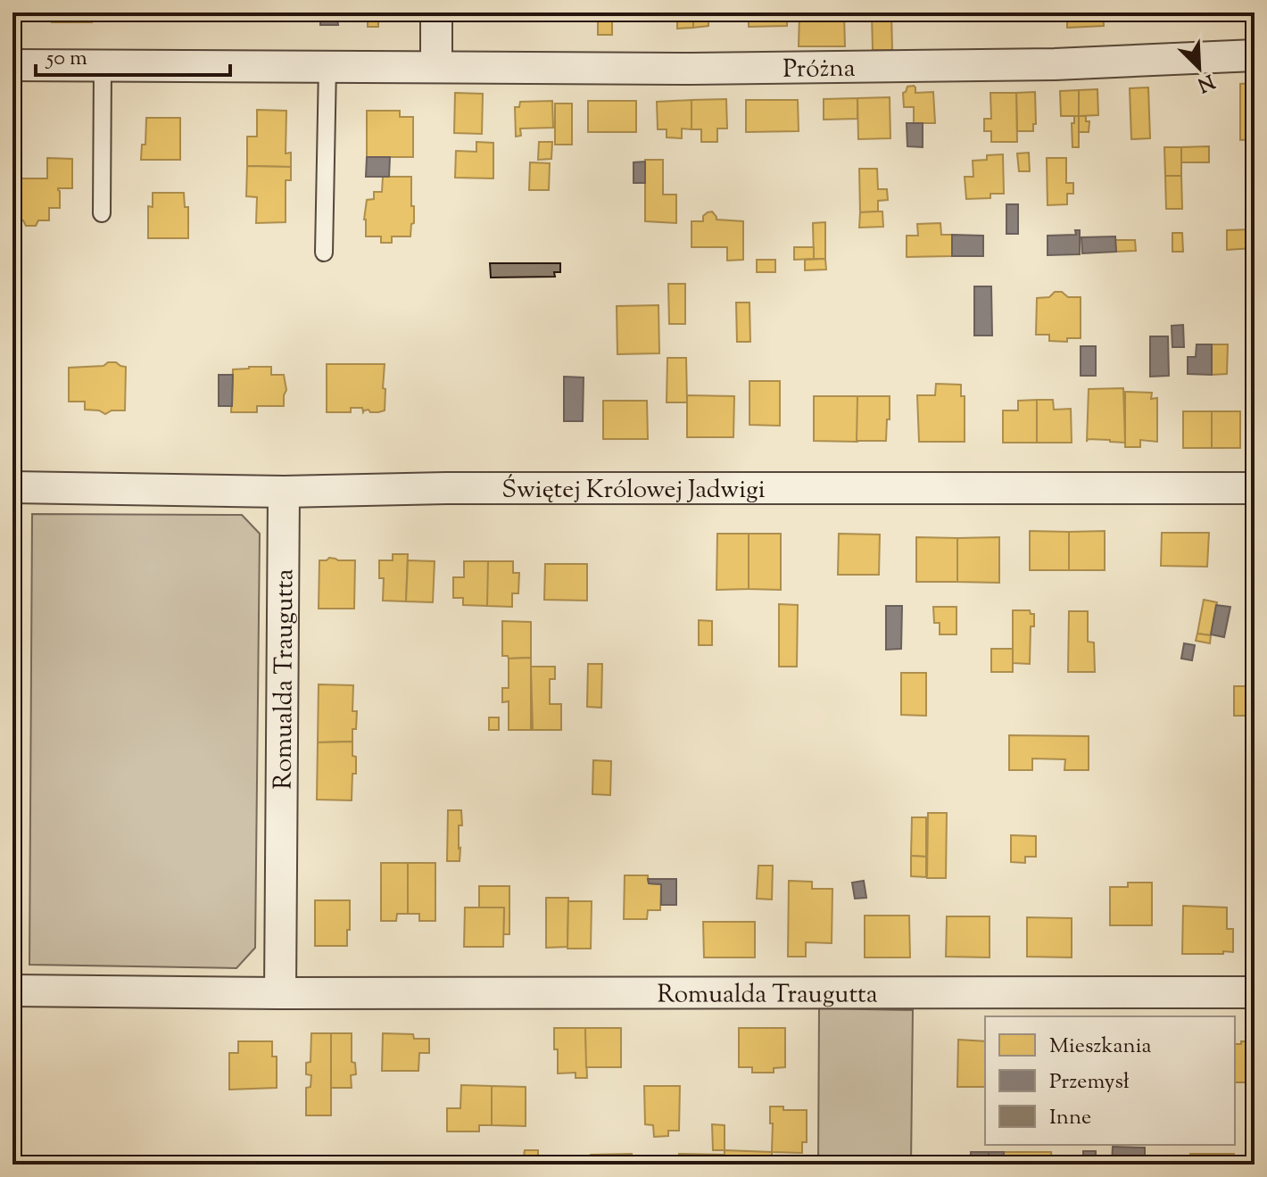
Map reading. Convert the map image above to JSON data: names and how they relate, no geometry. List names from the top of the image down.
{
  "streets": {
    "street": ["Próżna", "Świętej Królowej Jadwigi", "Romualda Traugutta"]
  },
  "crossings": [
    ["Świętej Królowej Jadwigi", "Romualda Traugutta"]
  ],
  "legend": ["Mieszkania", "Przemysł", "Inne"],
  "scale_bar": "50 m",
  "north": "bottom right"
}
